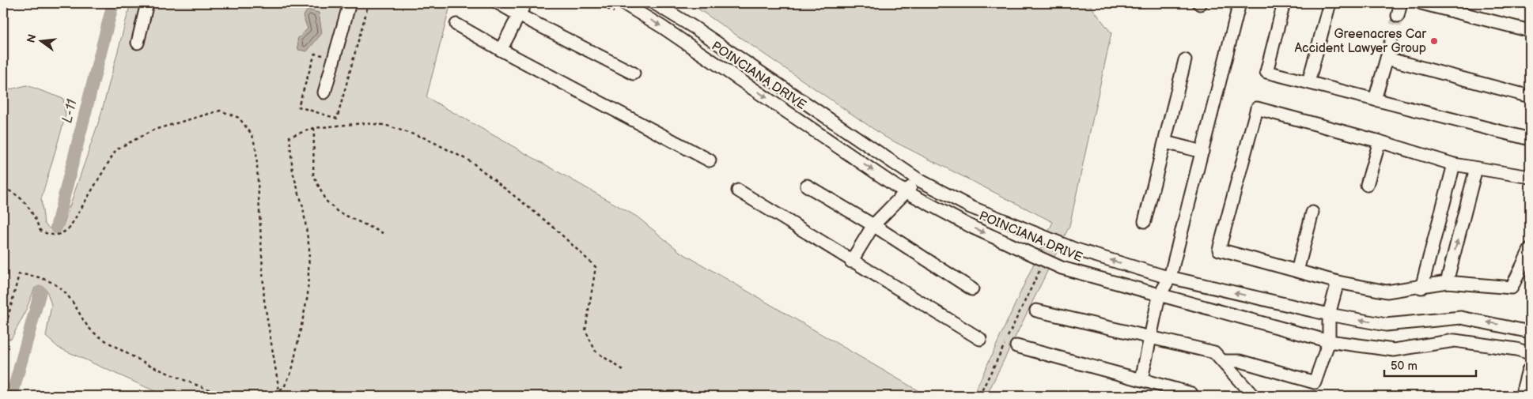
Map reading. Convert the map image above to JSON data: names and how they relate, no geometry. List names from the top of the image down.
{
  "streets": {
    "street": ["POINCIANA DRIVE"]
  },
  "water": ["L-11"],
  "places": ["Greenacres Car Accident Lawyer Group"],
  "scale_bar": "50 m",
  "north": "left"
}
